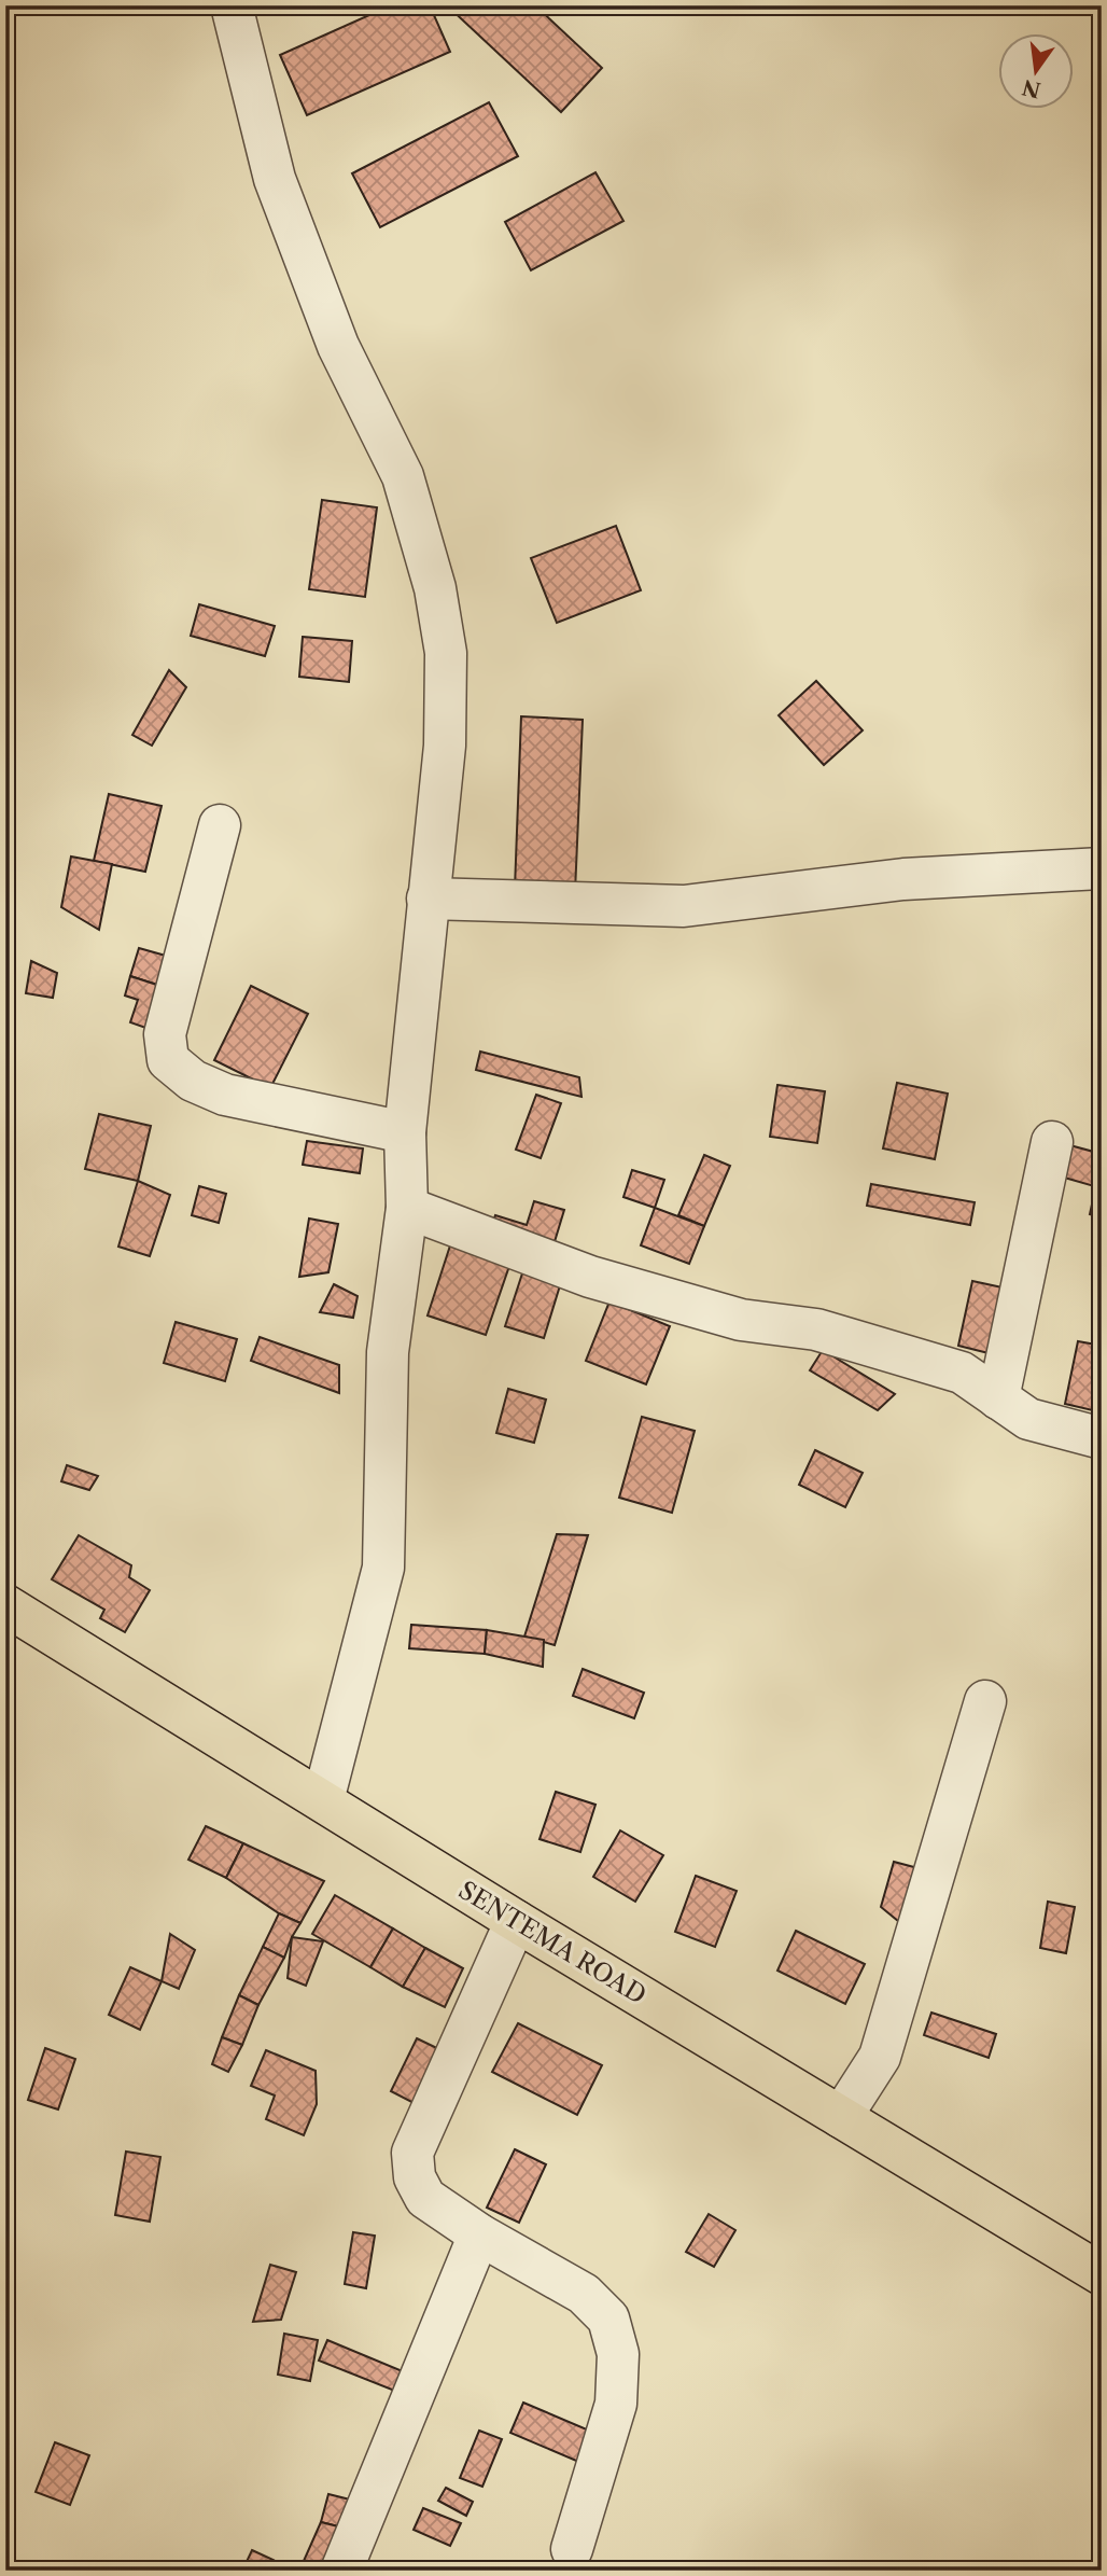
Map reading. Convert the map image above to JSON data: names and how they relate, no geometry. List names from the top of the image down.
{
  "streets": {
    "main road": ["SENTEMA ROAD"]
  },
  "north": "bottom"
}
